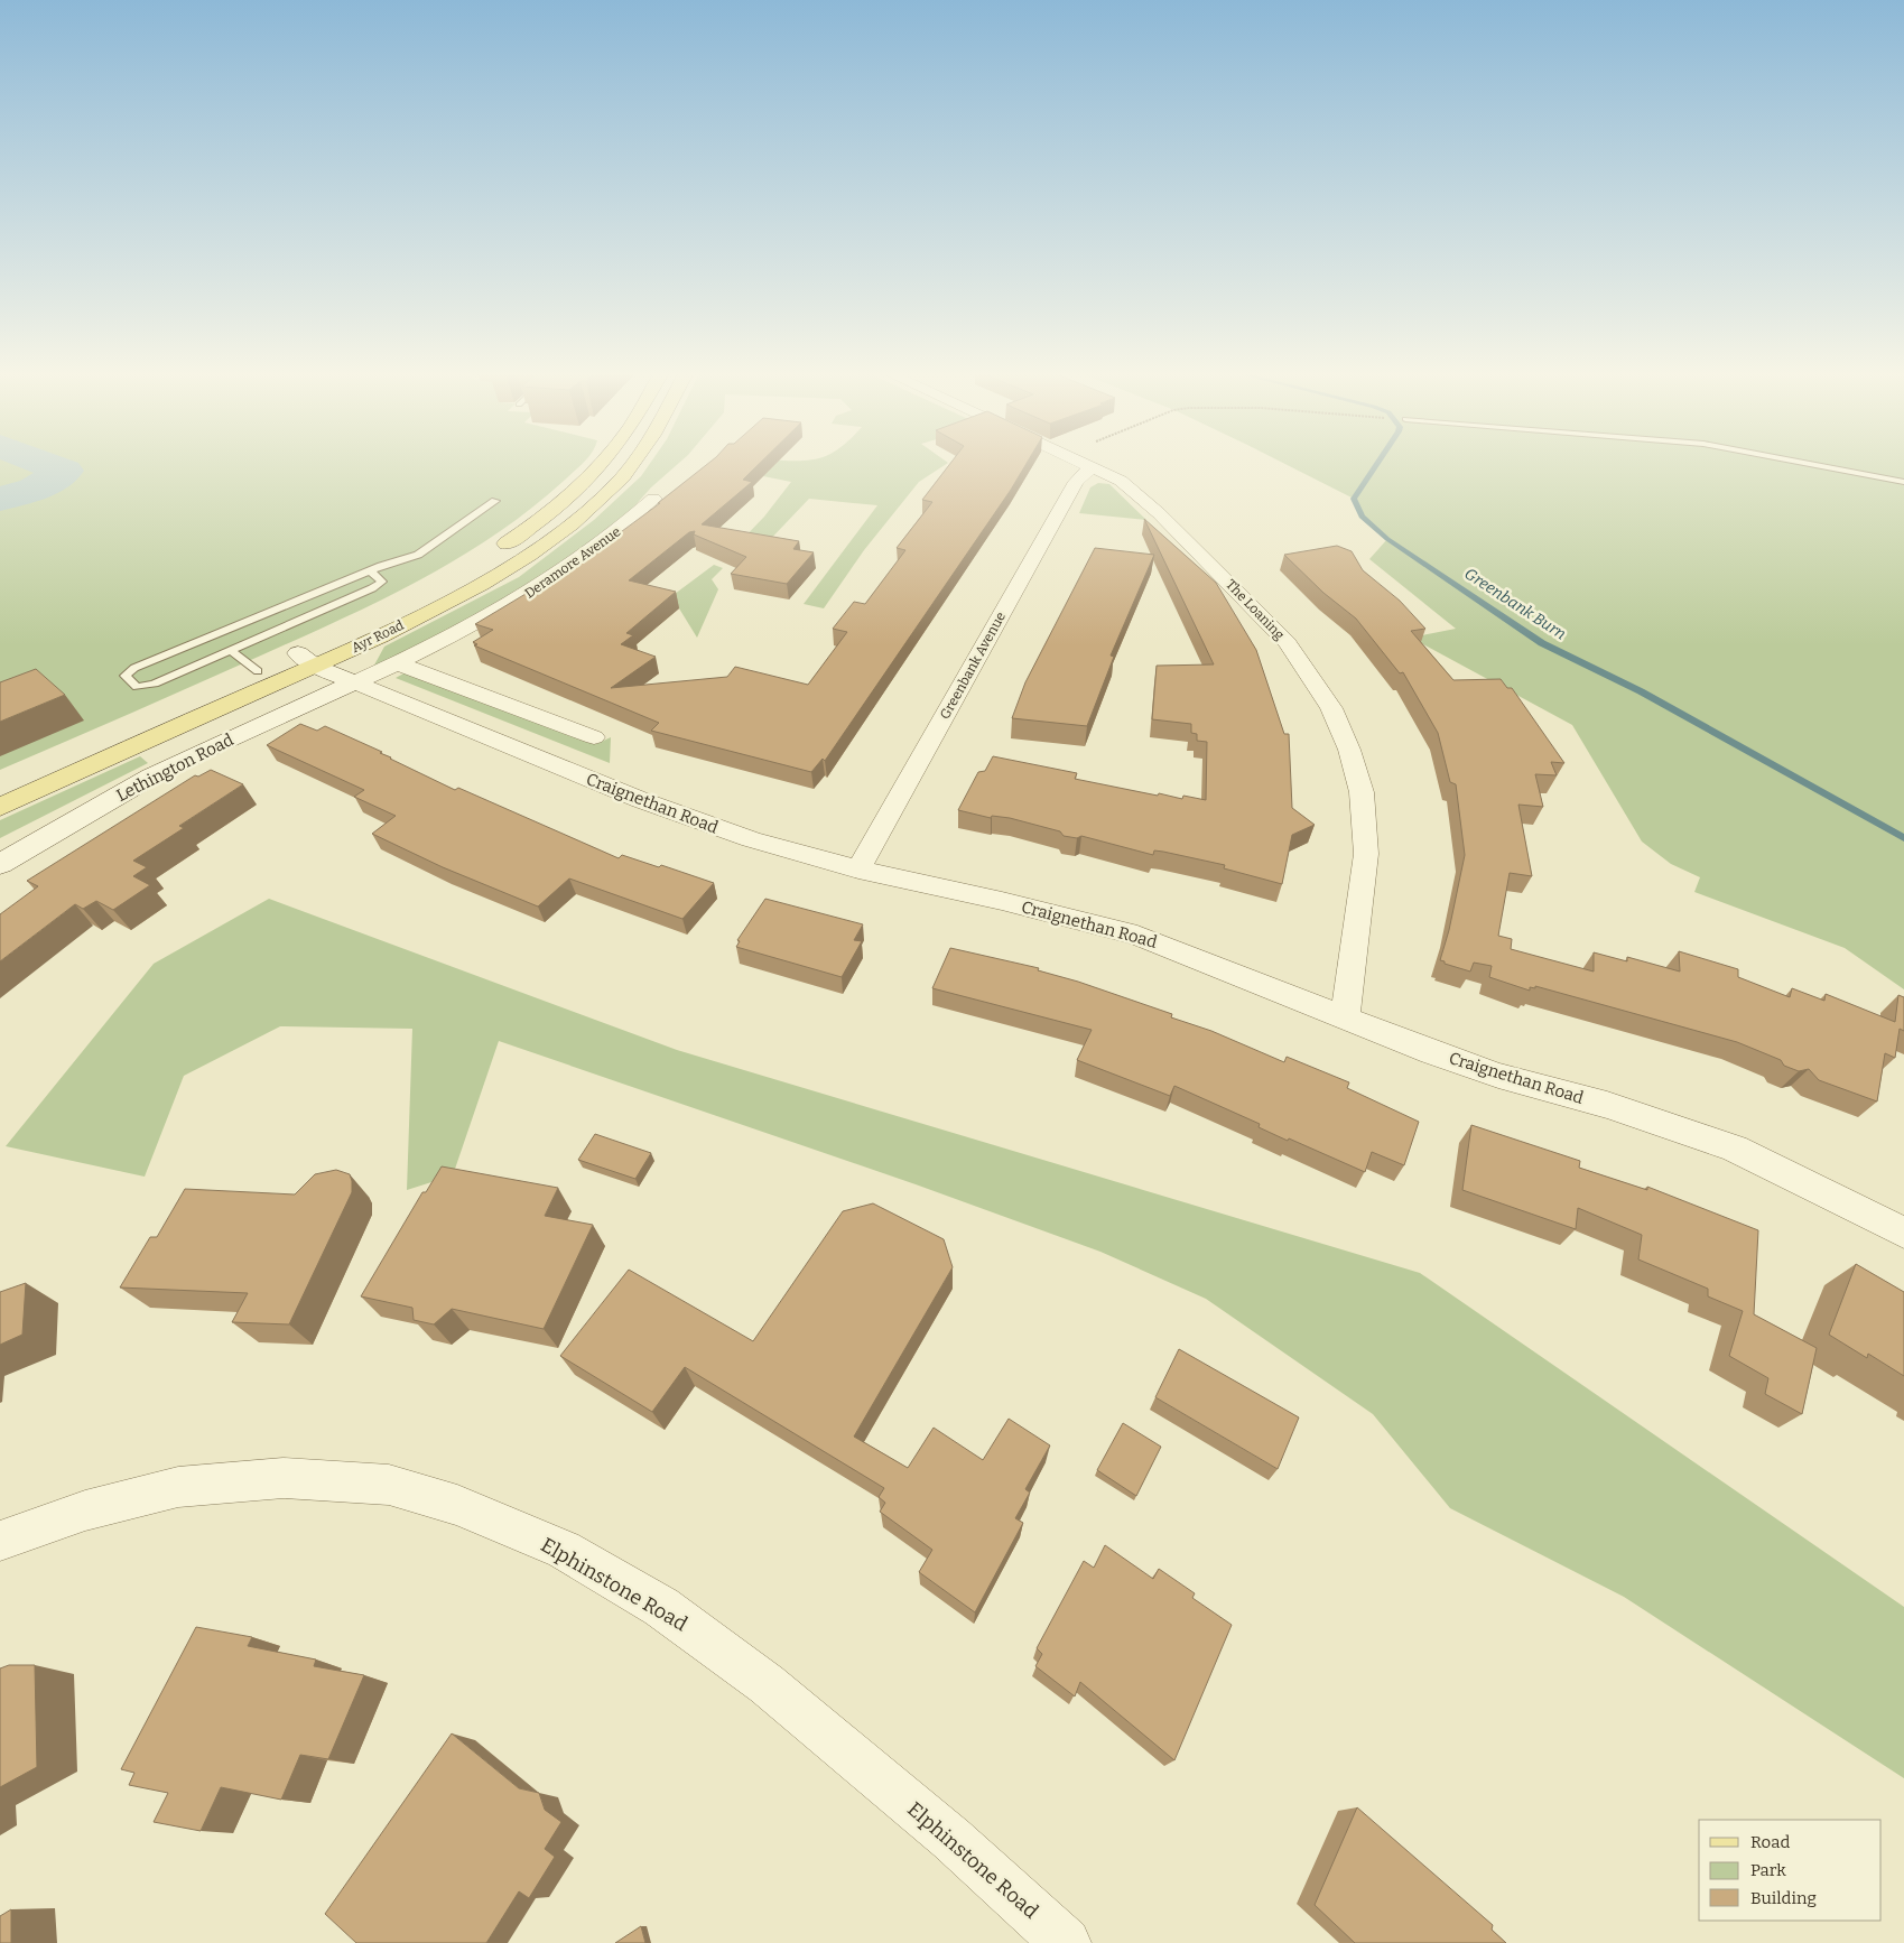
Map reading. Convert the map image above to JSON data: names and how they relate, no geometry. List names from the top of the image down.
{
  "streets": {
    "main road": ["Ayr Road"],
    "street": [
      "Deramore Avenue",
      "The Loaning",
      "Greenbank Avenue",
      "Lethington Road",
      "Craignethan Road",
      "Elphinstone Road"
    ]
  },
  "crossings": [
    ["Deramore Avenue", "Lethington Road"],
    ["Deramore Avenue", "Craignethan Road"],
    ["The Loaning", "Greenbank Avenue"],
    ["The Loaning", "Craignethan Road"],
    ["Ayr Road", "Craignethan Road"],
    ["Greenbank Avenue", "Craignethan Road"],
    ["Lethington Road", "Craignethan Road"]
  ],
  "water": ["Greenbank Burn"],
  "legend": ["Road", "Park", "Building"]
}
